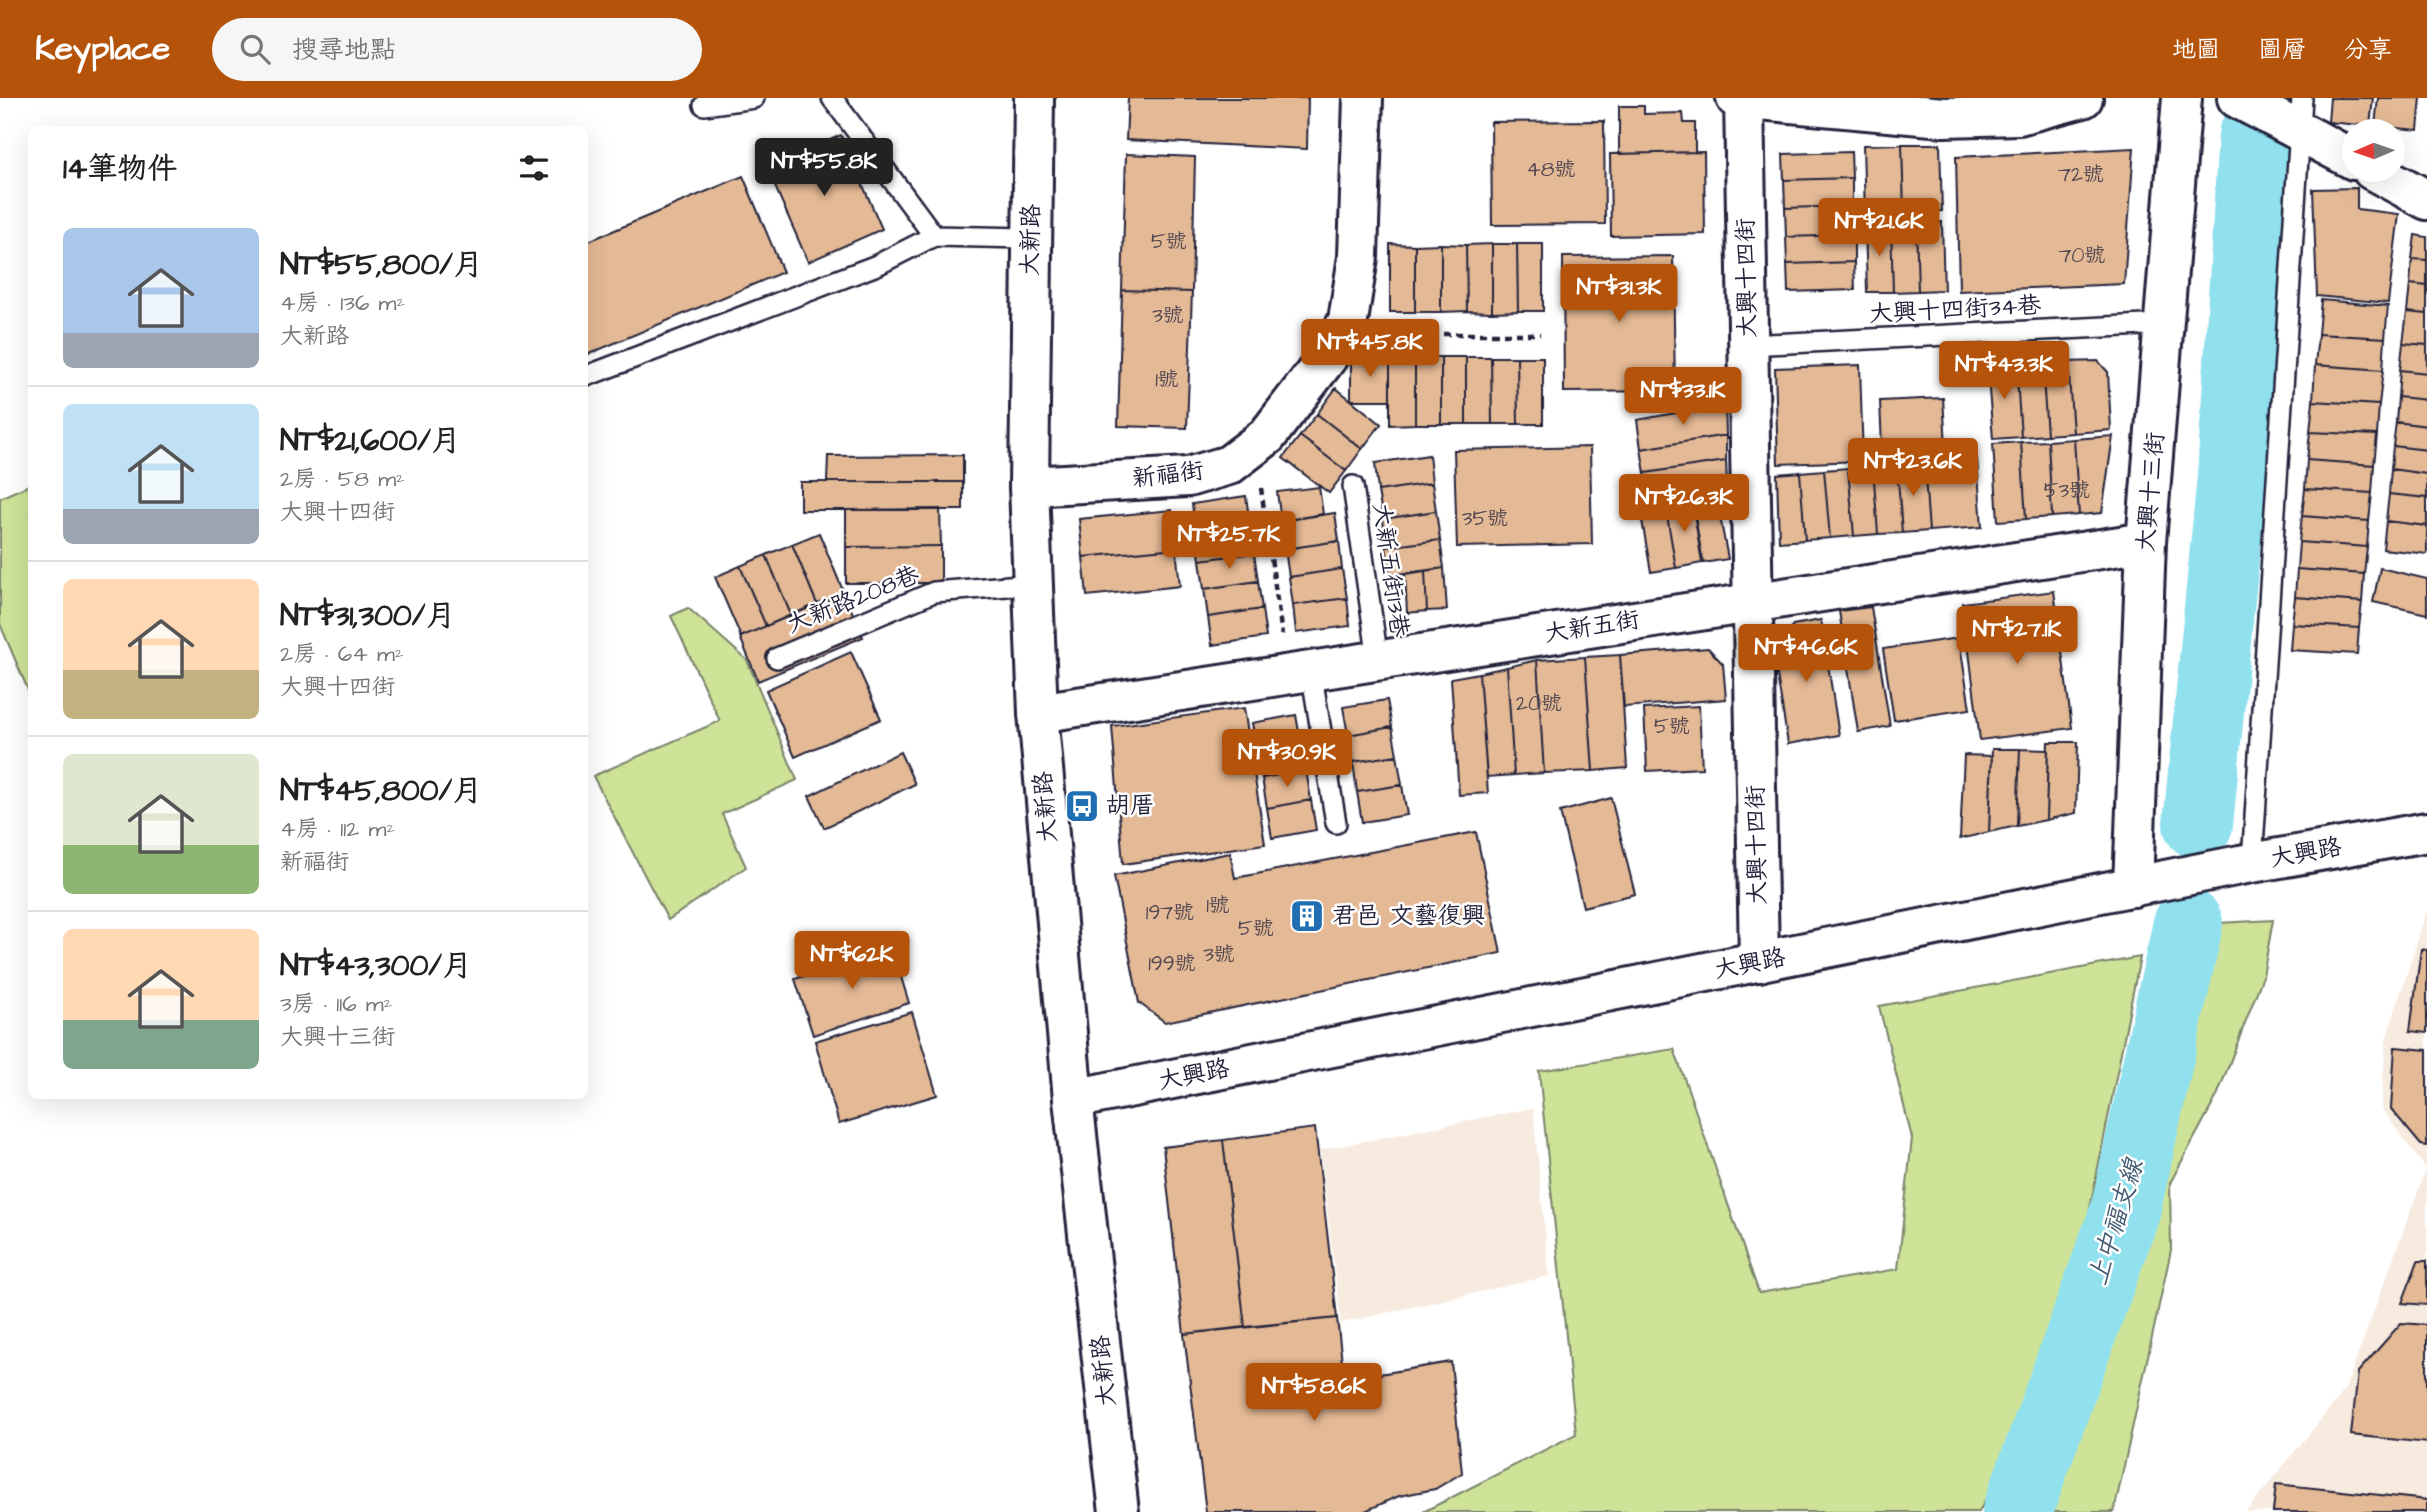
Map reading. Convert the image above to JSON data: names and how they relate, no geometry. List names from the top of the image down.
{
  "streets": {
    "street": [
      "大新路",
      "大興十四街",
      "新福街",
      "大興十三街",
      "大新五街",
      "大興路"
    ],
    "lane": ["大興十四街34巷", "大新五街13巷", "大新路208巷"]
  },
  "crossings": [
    ["大新路", "新福街"],
    ["大新路", "大新路208巷"],
    ["大新路", "大新五街"],
    ["大新路", "大興路"],
    ["大興十四街", "大興十四街34巷"],
    ["大興十四街", "大新五街"],
    ["大興十四街", "大興路"],
    ["大興十四街34巷", "大興十三街"],
    ["大興十三街", "大新五街"],
    ["大興十三街", "大興路"],
    ["大新五街13巷", "大新五街"]
  ],
  "water": ["上中福支線"],
  "places": {
    "bus stop": ["胡厝"],
    "building": ["君邑 文藝復興"]
  },
  "house_numbers": [
    "48號",
    "72號",
    "5號",
    "70號",
    "3號",
    "1號",
    "53號",
    "35號",
    "20號",
    "5號",
    "1號",
    "197號",
    "5號",
    "3號",
    "199號"
  ],
  "north": "left",
  "page": {
    "header": "Keyplace",
    "search": "搜尋地點",
    "nav": ["地圖", "圖層", "分享"],
    "heading": "14筆物件",
    "price": [
      "NT$55.8K",
      "NT$21.6K",
      "NT$31.3K",
      "NT$45.8K",
      "NT$43.3K",
      "NT$33.1K",
      "NT$23.6K",
      "NT$26.3K",
      "NT$25.7K",
      "NT$27.1K",
      "NT$46.6K",
      "NT$30.9K",
      "NT$62K",
      "NT$58.6K"
    ],
    "list": [
      {
        "name": "NT$55,800/月",
        "note": "4房 · 136 m² · 大新路"
      },
      {
        "name": "NT$21,600/月",
        "note": "2房 · 58 m² · 大興十四街"
      },
      {
        "name": "NT$31,300/月",
        "note": "2房 · 64 m² · 大興十四街"
      },
      {
        "name": "NT$45,800/月",
        "note": "4房 · 112 m² · 新福街"
      },
      {
        "name": "NT$43,300/月",
        "note": "3房 · 116 m² · 大興十三街"
      }
    ]
  }
}
